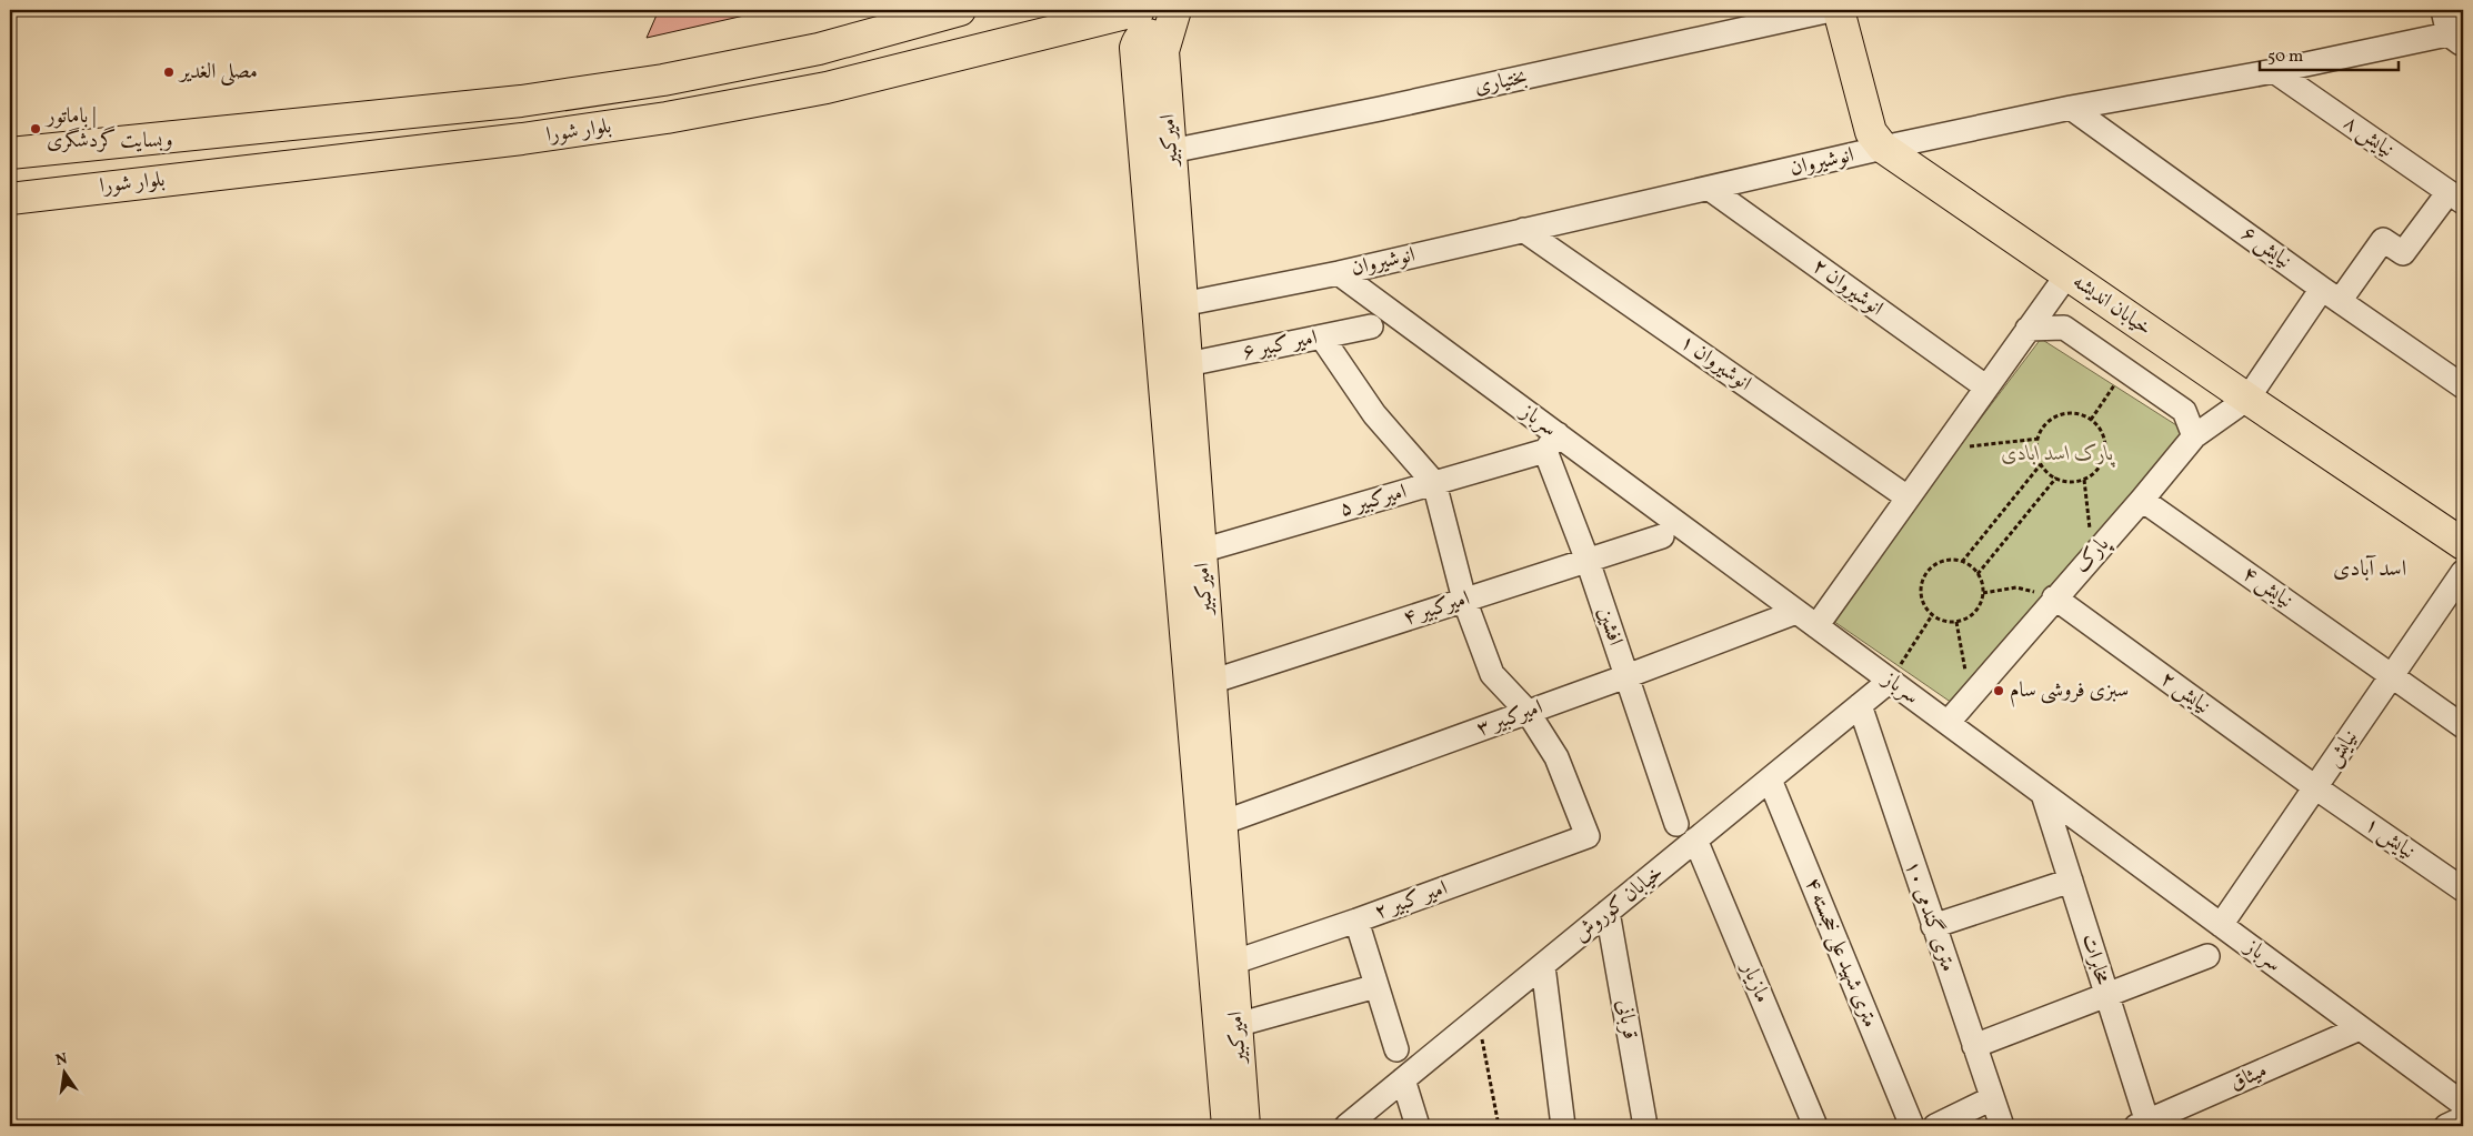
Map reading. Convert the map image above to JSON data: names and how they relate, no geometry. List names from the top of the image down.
{
  "streets": {
    "main road": ["بلوار شورا", "امیرکبیر", "خیابان اندیشه"],
    "street": [
      "بختیاری",
      "نیایش ۸",
      "انوشیروان",
      "نیایش ۶",
      "انوشیروان ۲",
      "امیر کبیر ۶",
      "انوشیروان ۱",
      "سرباز",
      "امیرکبیر ۵",
      "پارک",
      "نیایش ۴",
      "امیرکبیر ۴",
      "افشین",
      "نیایش ۲",
      "امیرکبیر ۳",
      "نیایش",
      "نیایش ۱",
      "امیر کبیر ۲",
      "خیابان کوروش",
      "۱۰ متری گندمی",
      "۴ متری شهید علی خجسته",
      "مخابرات",
      "مازیار",
      "قربانی",
      "میثاق"
    ]
  },
  "crossings": [
    ["بختیاری", "امیرکبیر"],
    ["نیایش ۸", "انوشیروان"],
    ["امیرکبیر", "انوشیروان"],
    ["امیرکبیر", "امیر کبیر ۶"],
    ["امیرکبیر", "امیرکبیر ۵"],
    ["امیرکبیر", "امیرکبیر ۴"],
    ["امیرکبیر", "امیرکبیر ۳"],
    ["امیرکبیر", "امیر کبیر ۲"],
    ["انوشیروان", "نیایش ۶"],
    ["انوشیروان", "انوشیروان ۲"],
    ["انوشیروان", "خیابان اندیشه"],
    ["انوشیروان", "انوشیروان ۱"],
    ["انوشیروان", "سرباز"],
    ["خیابان اندیشه", "پارک"],
    ["سرباز", "امیرکبیر ۵"],
    ["سرباز", "پارک"],
    ["سرباز", "افشین"],
    ["سرباز", "امیرکبیر ۳"],
    ["سرباز", "نیایش"],
    ["سرباز", "خیابان کوروش"],
    ["سرباز", "مخابرات"],
    ["سرباز", "میثاق"],
    ["امیرکبیر ۵", "افشین"],
    ["پارک", "نیایش ۴"],
    ["پارک", "نیایش ۲"],
    ["نیایش ۴", "نیایش"],
    ["امیرکبیر ۴", "افشین"],
    ["افشین", "امیرکبیر ۳"],
    ["نیایش ۲", "نیایش"],
    ["نیایش ۲", "نیایش ۱"],
    ["امیرکبیر ۳", "امیر کبیر ۲"],
    ["نیایش", "نیایش ۱"],
    ["خیابان کوروش", "۱۰ متری گندمی"],
    ["خیابان کوروش", "۴ متری شهید علی خجسته"],
    ["خیابان کوروش", "مازیار"],
    ["خیابان کوروش", "قربانی"],
    ["مخابرات", "میثاق"]
  ],
  "districts": ["اسد آبادی"],
  "parks": ["پارک اسد ابادی"],
  "places": ["مصلی الغدیر", "باماتور | وبسایت گردشگری", "سبزی فروشی سام"],
  "scale_bar": "50 m",
  "north": "top"
}
